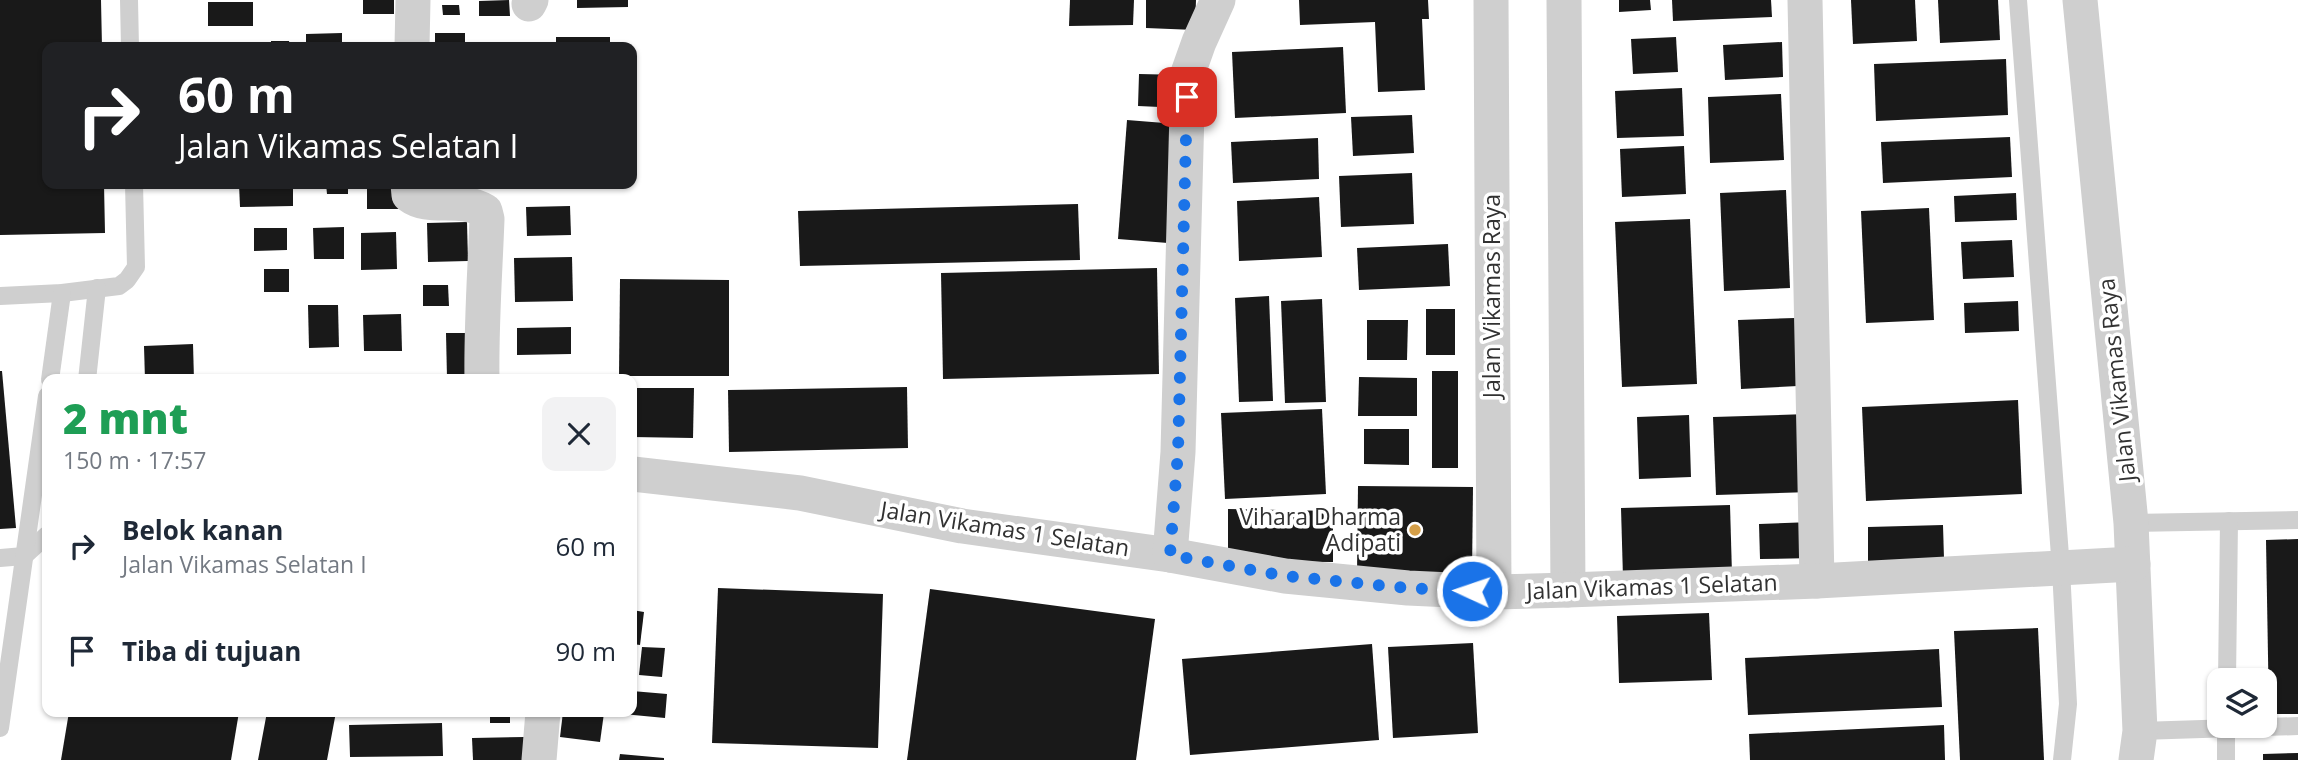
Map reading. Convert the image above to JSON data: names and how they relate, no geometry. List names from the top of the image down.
{
  "streets": {
    "street": ["Jalan Vikamas Raya", "Jalan Vikamas 1 Selatan"]
  },
  "crossings": [
    ["Jalan Vikamas Raya", "Jalan Vikamas 1 Selatan"]
  ],
  "places": ["Vihara Dharma Adipati"],
  "page": {
    "turn": ["60 m", "Jalan Vikamas Selatan I"],
    "heading": ["2 mnt", "150 m · 17:57"],
    "list": [
      {
        "name": "Belok kanan",
        "note": "Jalan Vikamas Selatan I",
        "value": "60 m"
      },
      {
        "name": "Tiba di tujuan",
        "value": "90 m"
      }
    ]
  }
}
